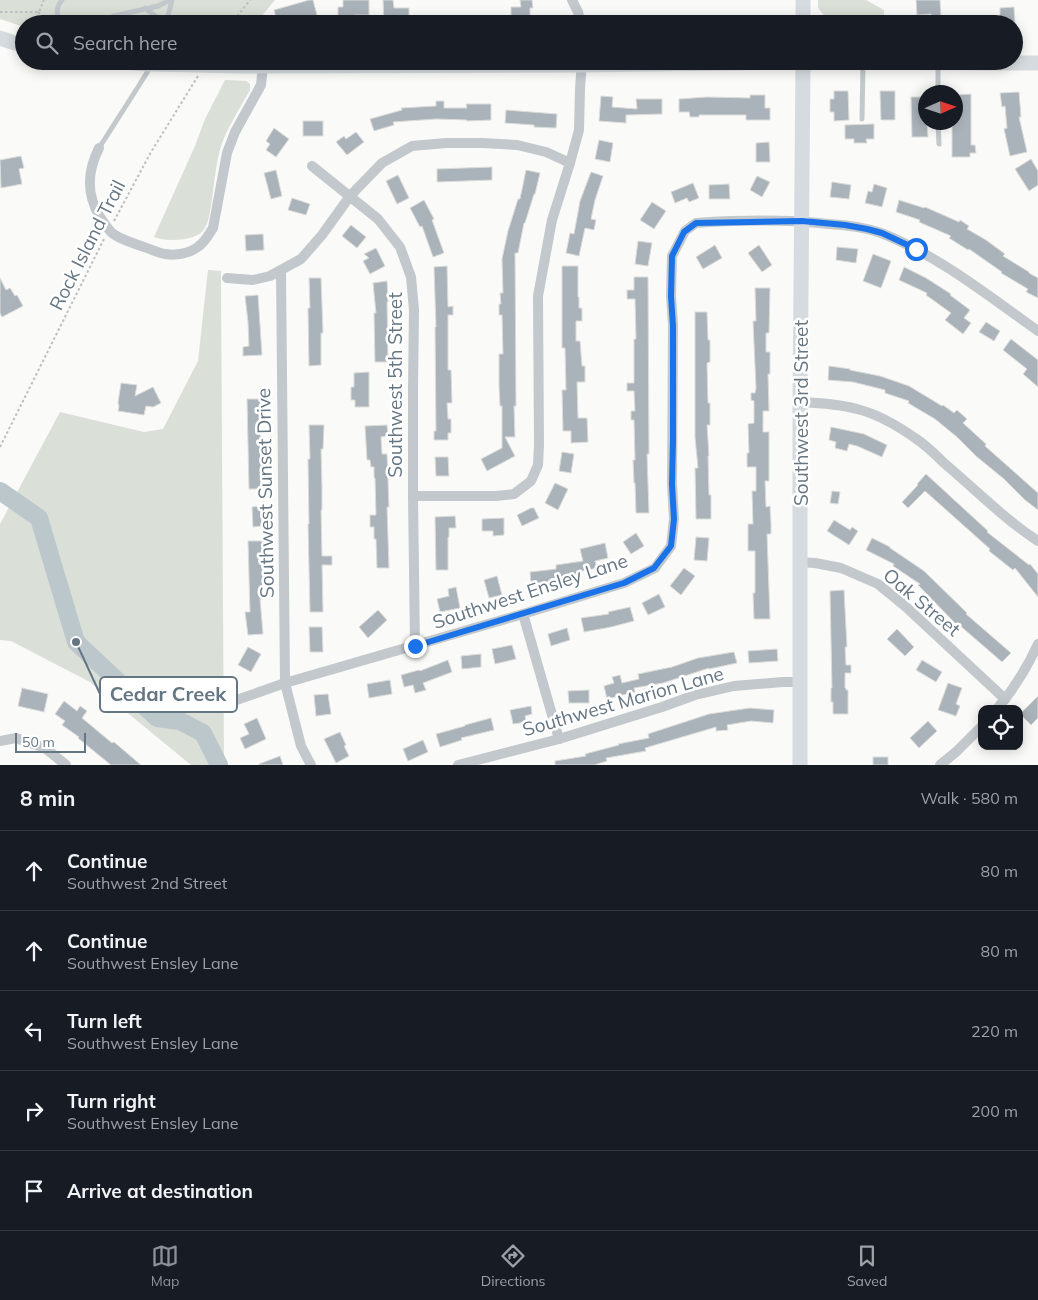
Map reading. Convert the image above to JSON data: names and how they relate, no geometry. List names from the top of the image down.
{
  "streets": {
    "main road": ["Southwest 3rd Street"],
    "street": [
      "Southwest 5th Street",
      "Southwest Sunset Drive",
      "Southwest Ensley Lane",
      "Oak Street",
      "Southwest Marion Lane"
    ],
    "path": ["Rock Island Trail"]
  },
  "crossings": [
    ["Southwest 5th Street", "Southwest Ensley Lane"],
    ["Southwest 3rd Street", "Southwest Ensley Lane"],
    ["Southwest 3rd Street", "Oak Street"],
    ["Southwest 3rd Street", "Southwest Marion Lane"],
    ["Southwest Sunset Drive", "Southwest Ensley Lane"]
  ],
  "places": ["Cedar Creek"],
  "scale_bar": "50 m",
  "north": "right",
  "page": {
    "search": "Search here",
    "scale": "50 m",
    "heading": ["8 min", "Walk · 580 m"],
    "list": [
      ["Continue", "Southwest 2nd Street", "80 m"],
      ["Continue", "Southwest Ensley Lane", "80 m"],
      ["Turn left", "Southwest Ensley Lane", "220 m"],
      ["Turn right", "Southwest Ensley Lane", "200 m"],
      "Arrive at destination"
    ],
    "nav": ["Map", "Directions", "Saved"]
  }
}
